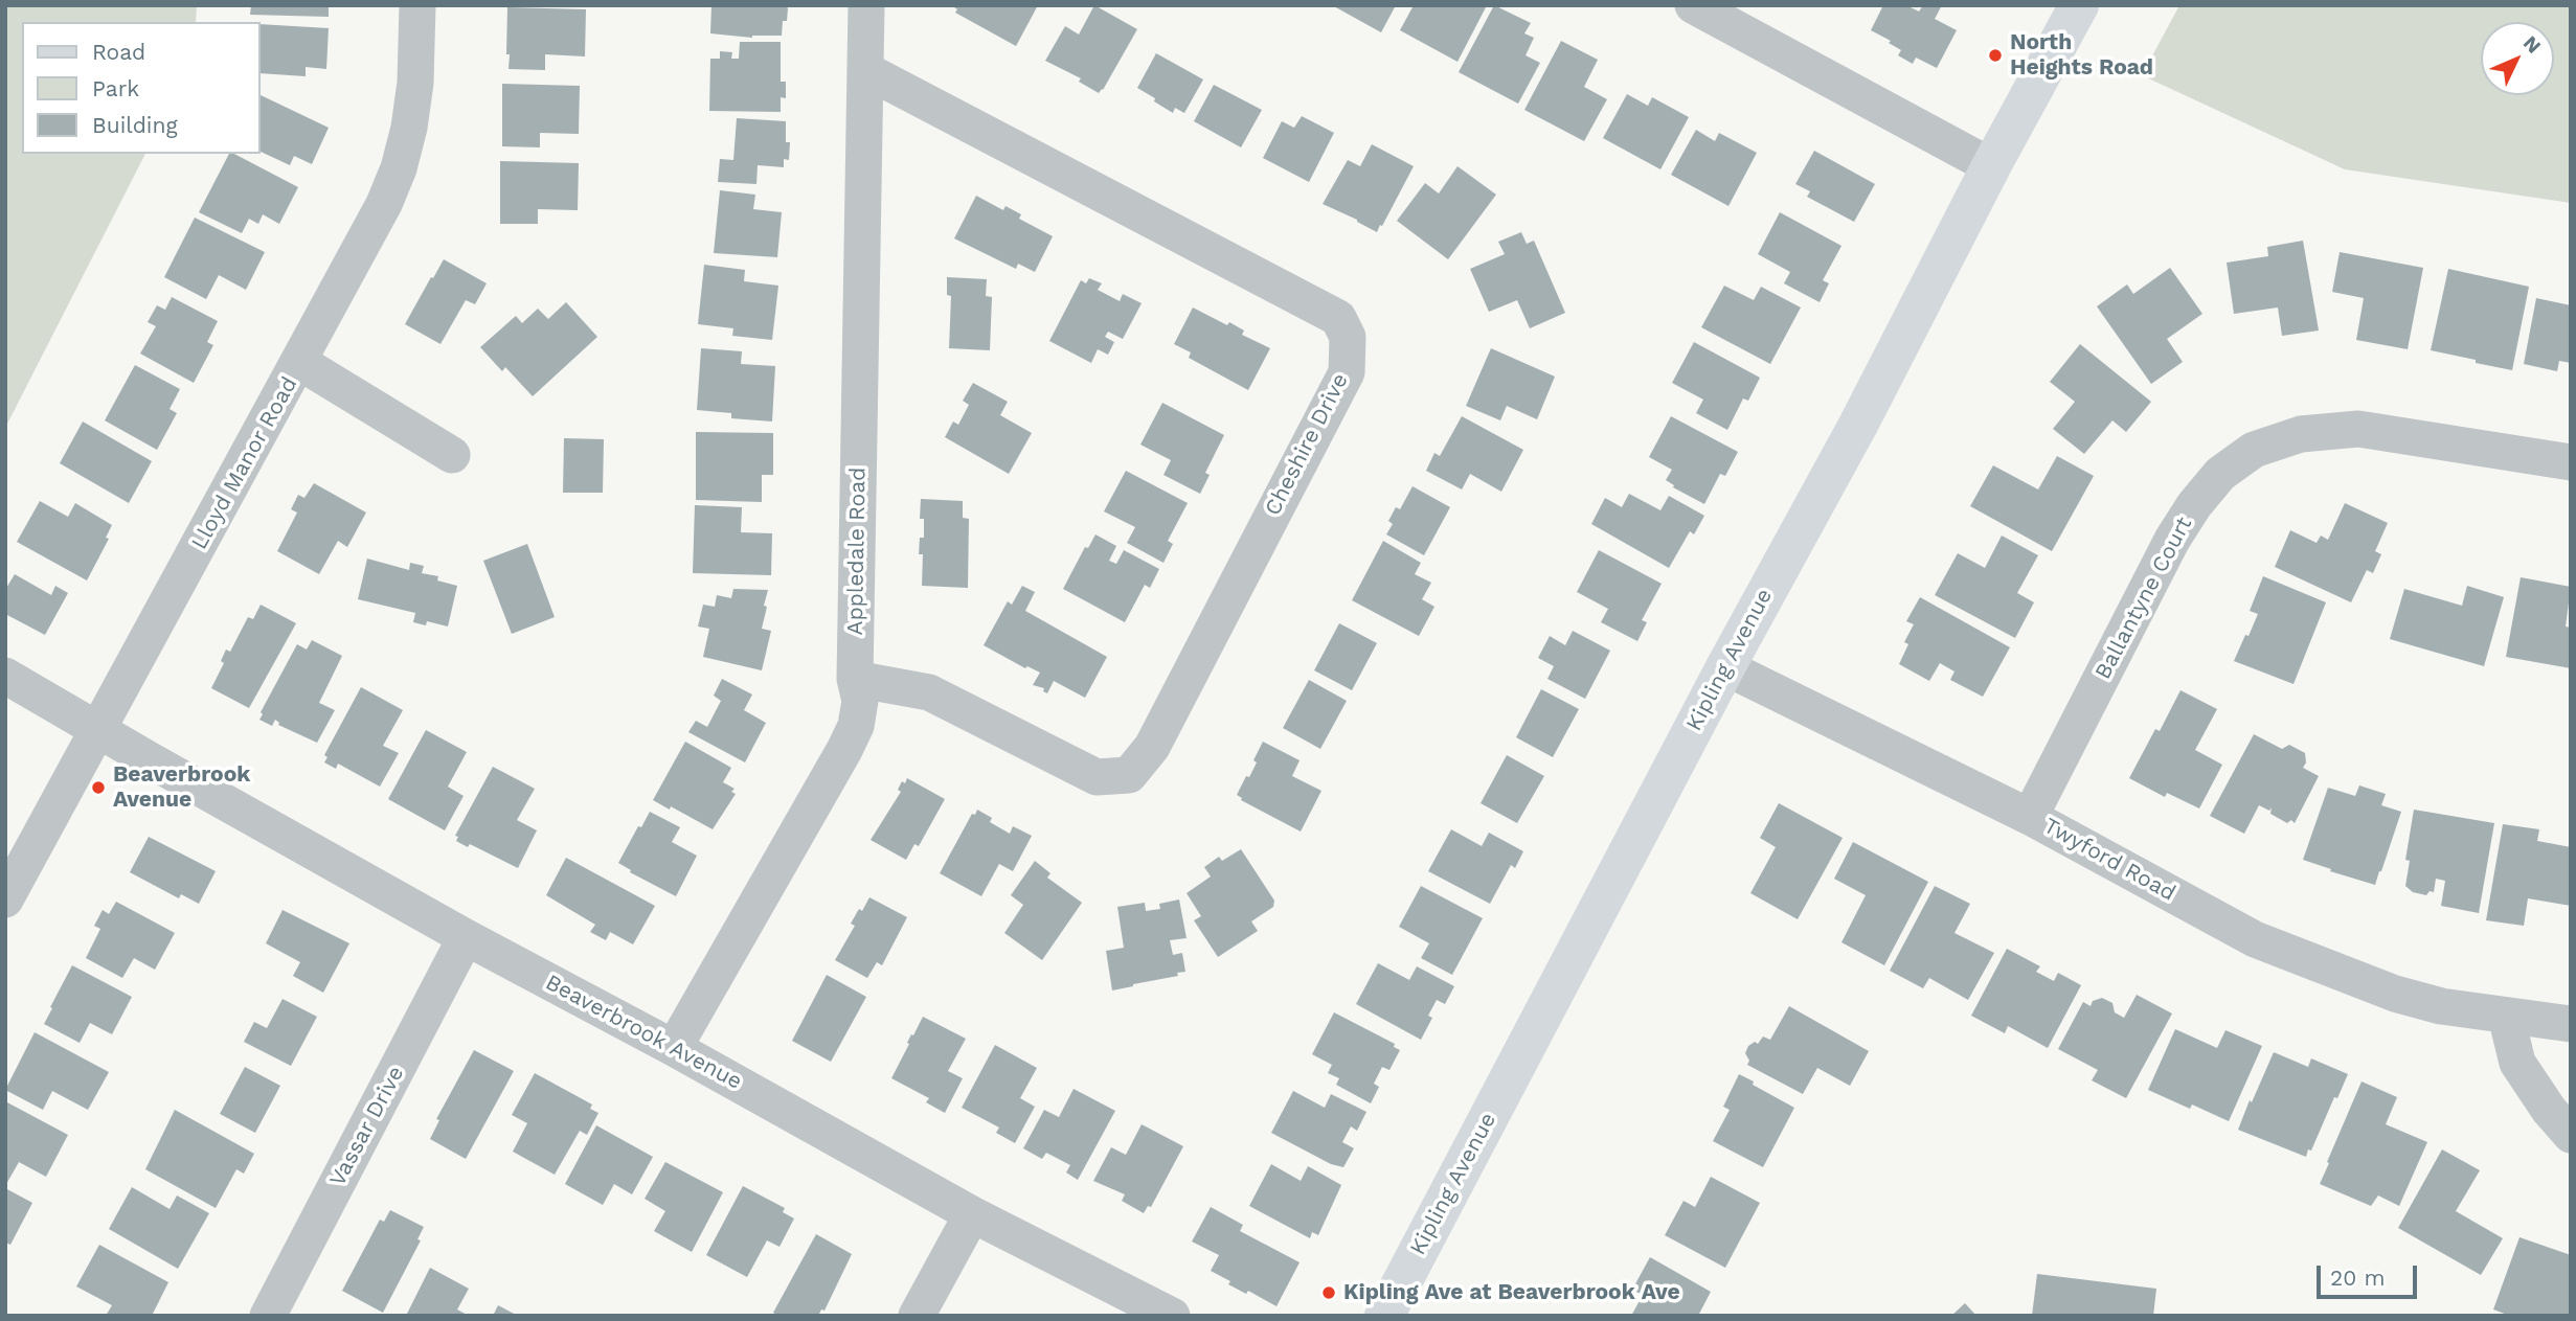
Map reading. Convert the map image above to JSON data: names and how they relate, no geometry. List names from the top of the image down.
{
  "streets": {
    "main road": ["Kipling Avenue"],
    "street": [
      "Cheshire Drive",
      "Lloyd Manor Road",
      "Appledale Road",
      "Ballantyne Court",
      "Twyford Road",
      "Beaverbrook Avenue",
      "Vassar Drive"
    ]
  },
  "crossings": [
    ["Cheshire Drive", "Appledale Road"],
    ["Lloyd Manor Road", "Beaverbrook Avenue"],
    ["Appledale Road", "Beaverbrook Avenue"],
    ["Ballantyne Court", "Twyford Road"],
    ["Kipling Avenue", "Twyford Road"],
    ["Beaverbrook Avenue", "Vassar Drive"]
  ],
  "places": ["North Heights Road", "Beaverbrook Avenue", "Kipling Ave at Beaverbrook Ave"],
  "legend": ["Road", "Park", "Building"],
  "scale_bar": "20 m",
  "north": "top right"
}
